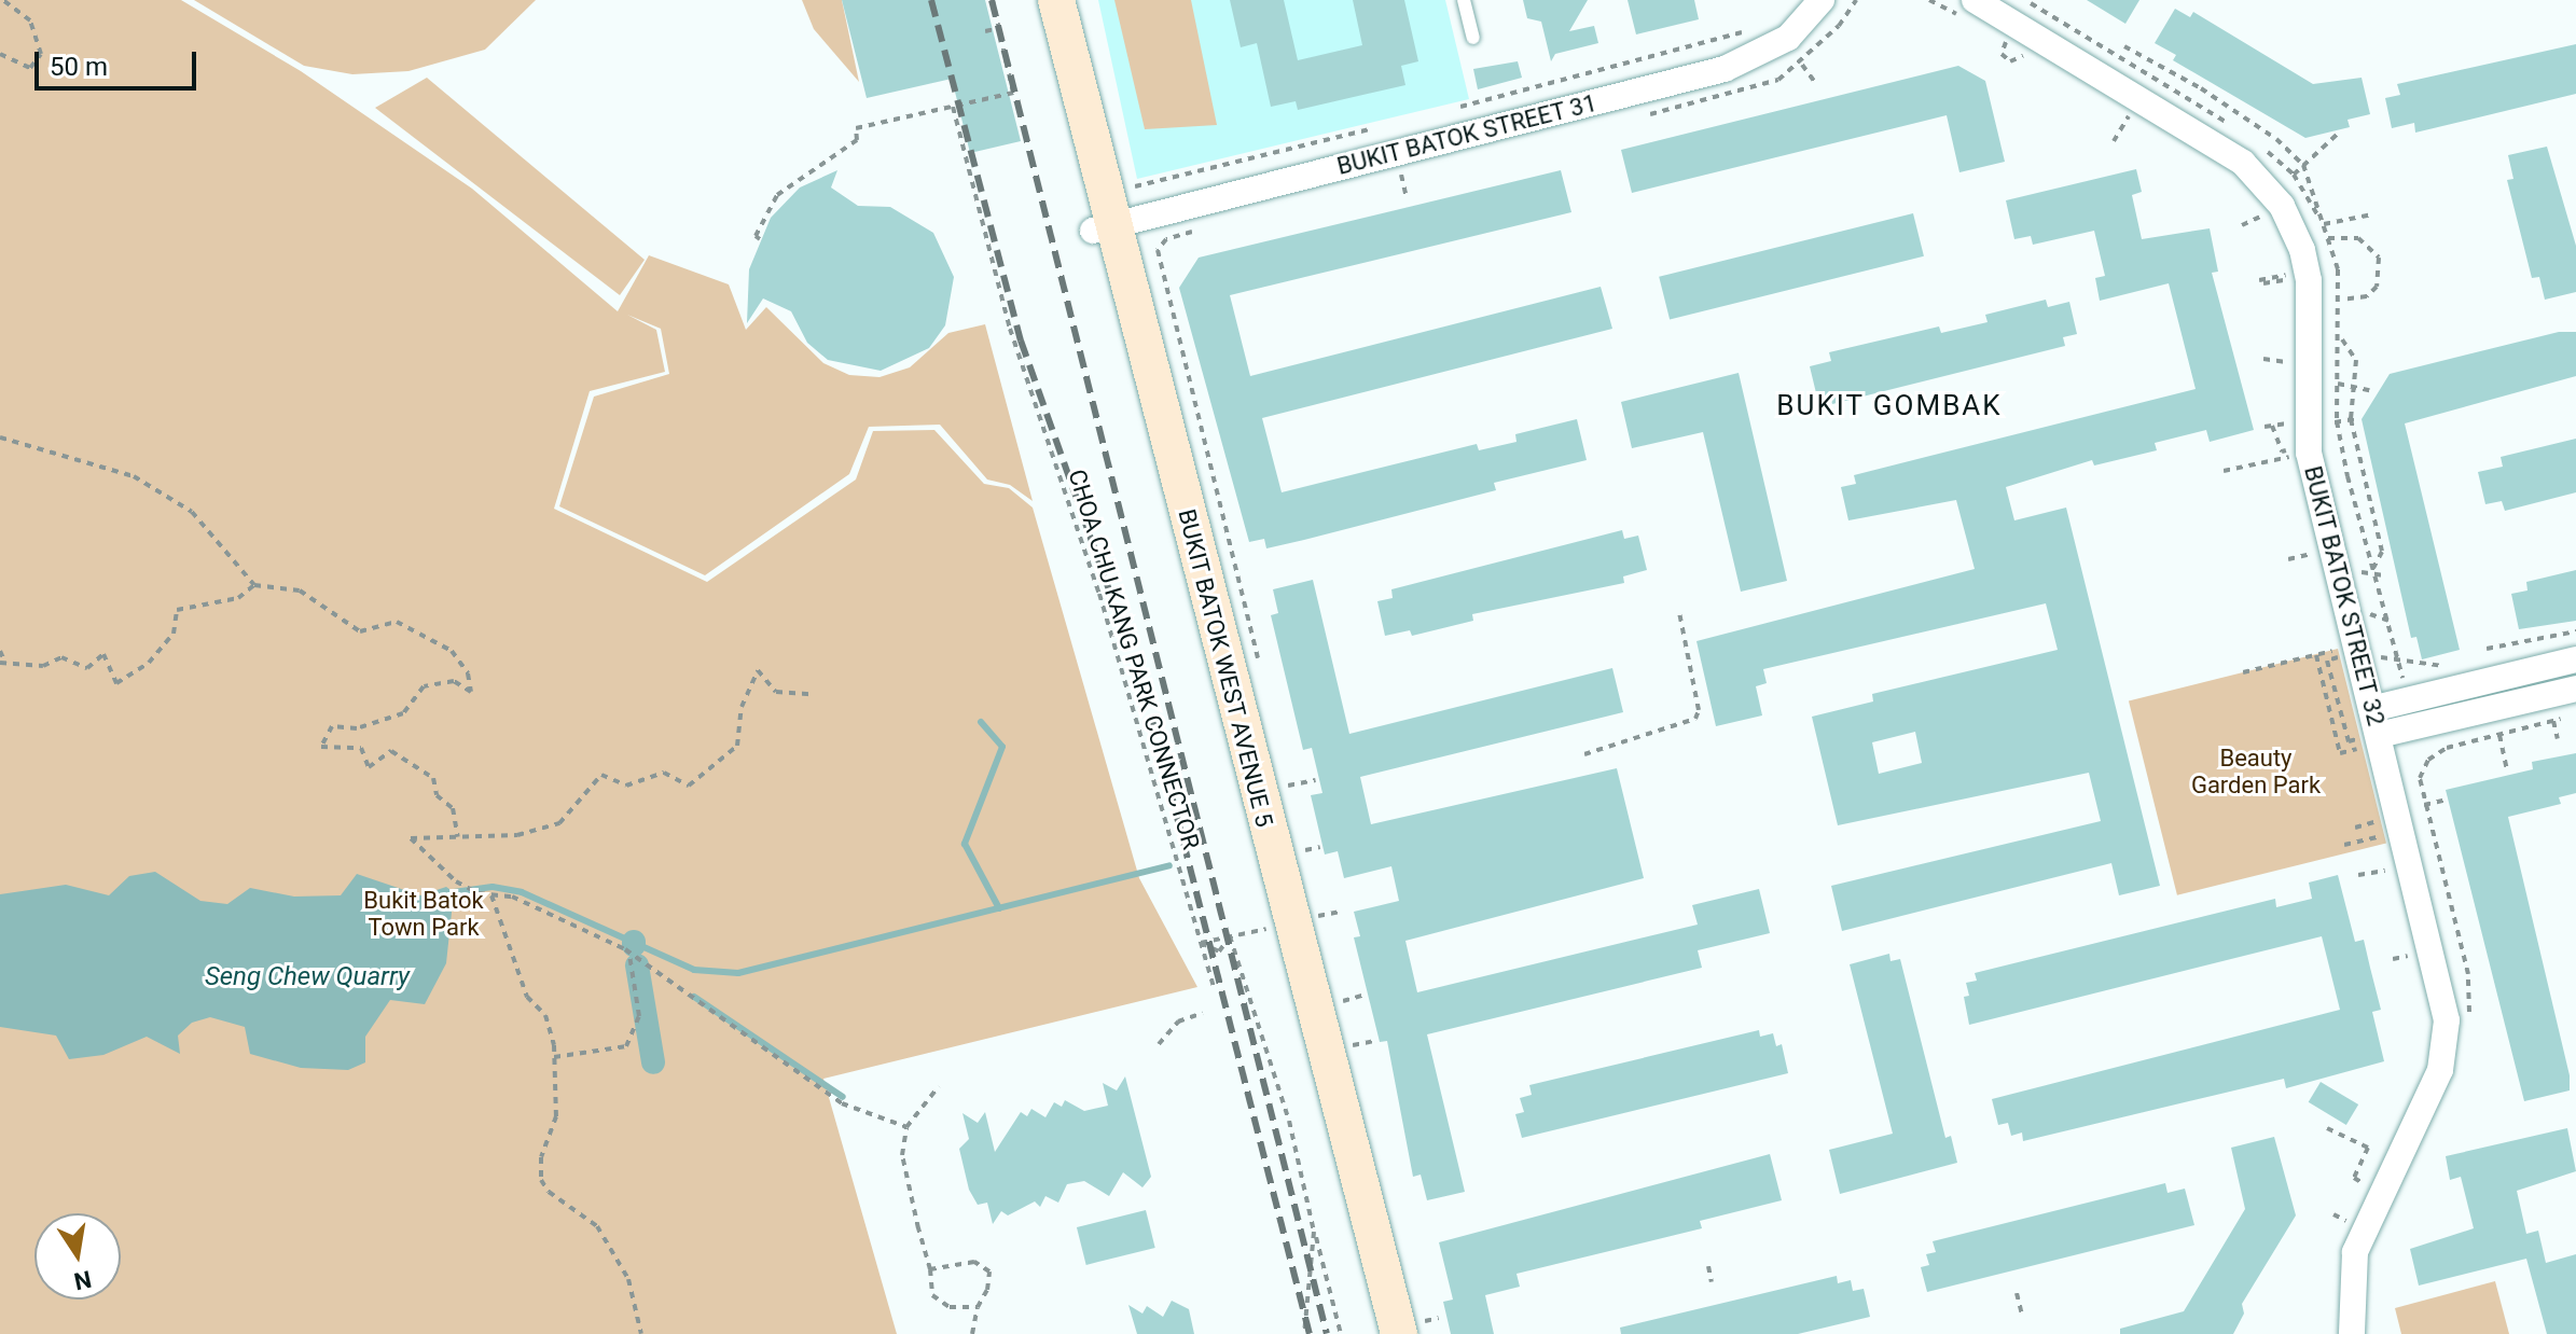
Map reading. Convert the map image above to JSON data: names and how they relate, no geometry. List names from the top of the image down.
{
  "streets": {
    "street": ["BUKIT BATOK STREET 31", "BUKIT BATOK STREET 32", "BUKIT BATOK WEST AVENUE 5"],
    "path": ["CHOA CHU KANG PARK CONNECTOR"]
  },
  "crossings": [
    ["BUKIT BATOK STREET 31", "BUKIT BATOK WEST AVENUE 5"]
  ],
  "districts": ["BUKIT GOMBAK"],
  "water": ["Seng Chew Quarry"],
  "parks": ["Beauty Garden Park", "Bukit Batok Town Park"],
  "scale_bar": "50 m",
  "north": "bottom"
}
